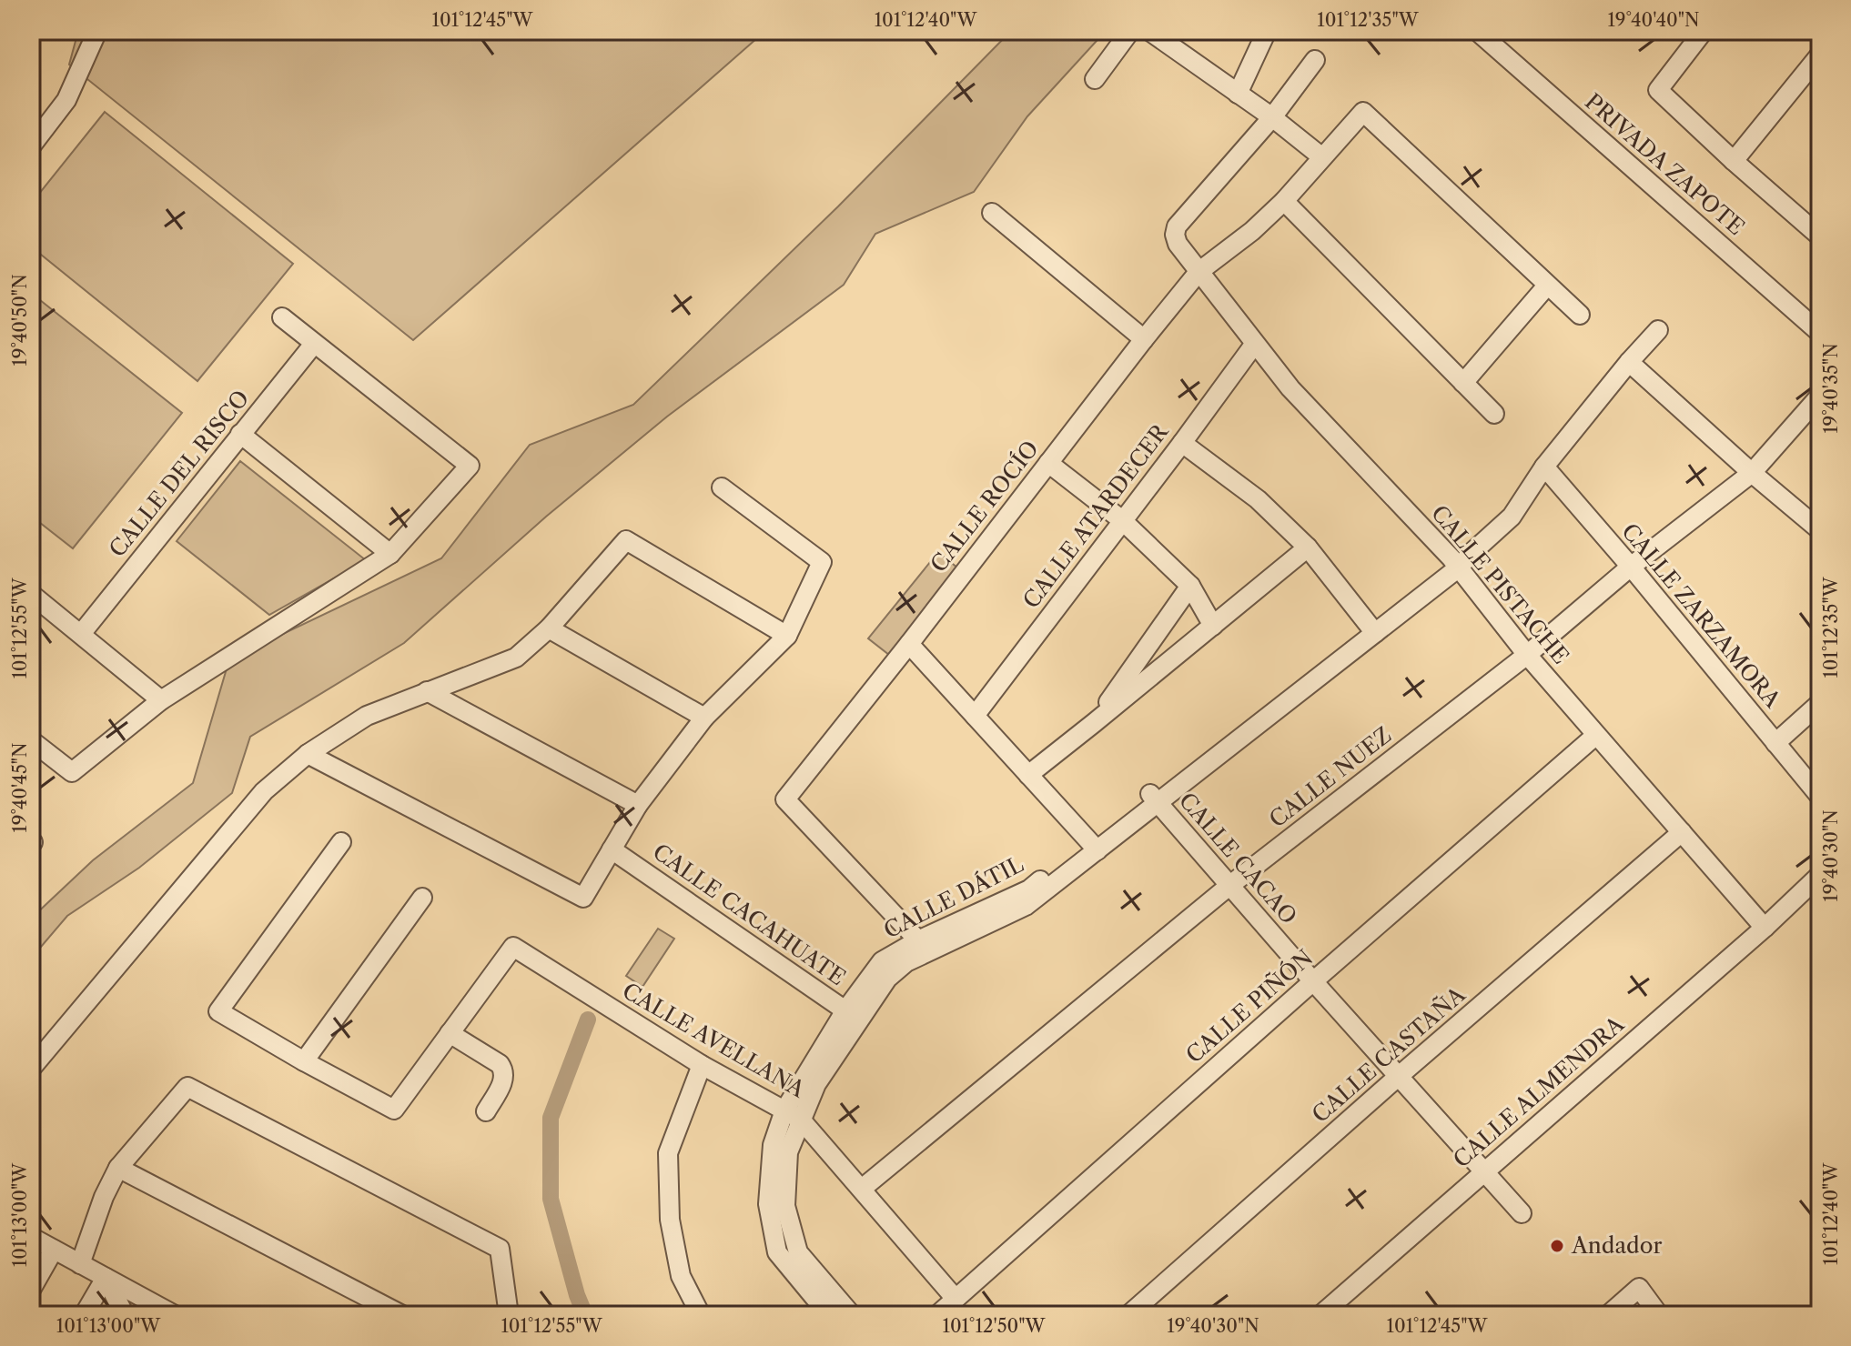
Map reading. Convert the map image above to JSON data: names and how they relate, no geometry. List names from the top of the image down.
{
  "streets": {
    "street": [
      "PRIVADA ZAPOTE",
      "CALLE DEL RISCO",
      "CALLE ROCÍO",
      "CALLE ATARDECER",
      "CALLE PISTACHE",
      "CALLE ZARZAMORA",
      "CALLE NUEZ",
      "CALLE CACAO",
      "CALLE DÁTIL",
      "CALLE CACAHUATE",
      "CALLE PIÑÓN",
      "CALLE AVELLANA",
      "CALLE CASTAÑA",
      "CALLE ALMENDRA"
    ]
  },
  "crossings": [
    ["CALLE ROCÍO", "CALLE PISTACHE"],
    ["CALLE ROCÍO", "CALLE DÁTIL"],
    ["CALLE ATARDECER", "CALLE PISTACHE"],
    ["CALLE PISTACHE", "CALLE NUEZ"],
    ["CALLE PISTACHE", "CALLE DÁTIL"],
    ["CALLE PISTACHE", "CALLE PIÑÓN"],
    ["CALLE PISTACHE", "CALLE CASTAÑA"],
    ["CALLE PISTACHE", "CALLE ALMENDRA"],
    ["CALLE ZARZAMORA", "CALLE NUEZ"],
    ["CALLE ZARZAMORA", "CALLE DÁTIL"],
    ["CALLE NUEZ", "CALLE CACAO"],
    ["CALLE NUEZ", "CALLE AVELLANA"],
    ["CALLE CACAO", "CALLE DÁTIL"],
    ["CALLE CACAO", "CALLE PIÑÓN"],
    ["CALLE CACAO", "CALLE CASTAÑA"],
    ["CALLE CACAO", "CALLE ALMENDRA"],
    ["CALLE DÁTIL", "CALLE CACAHUATE"],
    ["CALLE DÁTIL", "CALLE AVELLANA"],
    ["CALLE PIÑÓN", "CALLE AVELLANA"]
  ],
  "places": ["Andador"],
  "coordinates": [
    "101°12'45\"W",
    "101°12'40\"W",
    "101°12'35\"W",
    "19°40'40\"N",
    "19°40'50\"N",
    "19°40'35\"N",
    "101°12'55\"W",
    "19°40'45\"N",
    "19°40'30\"N",
    "101°13'00\"W",
    "101°12'50\"W"
  ]
}
